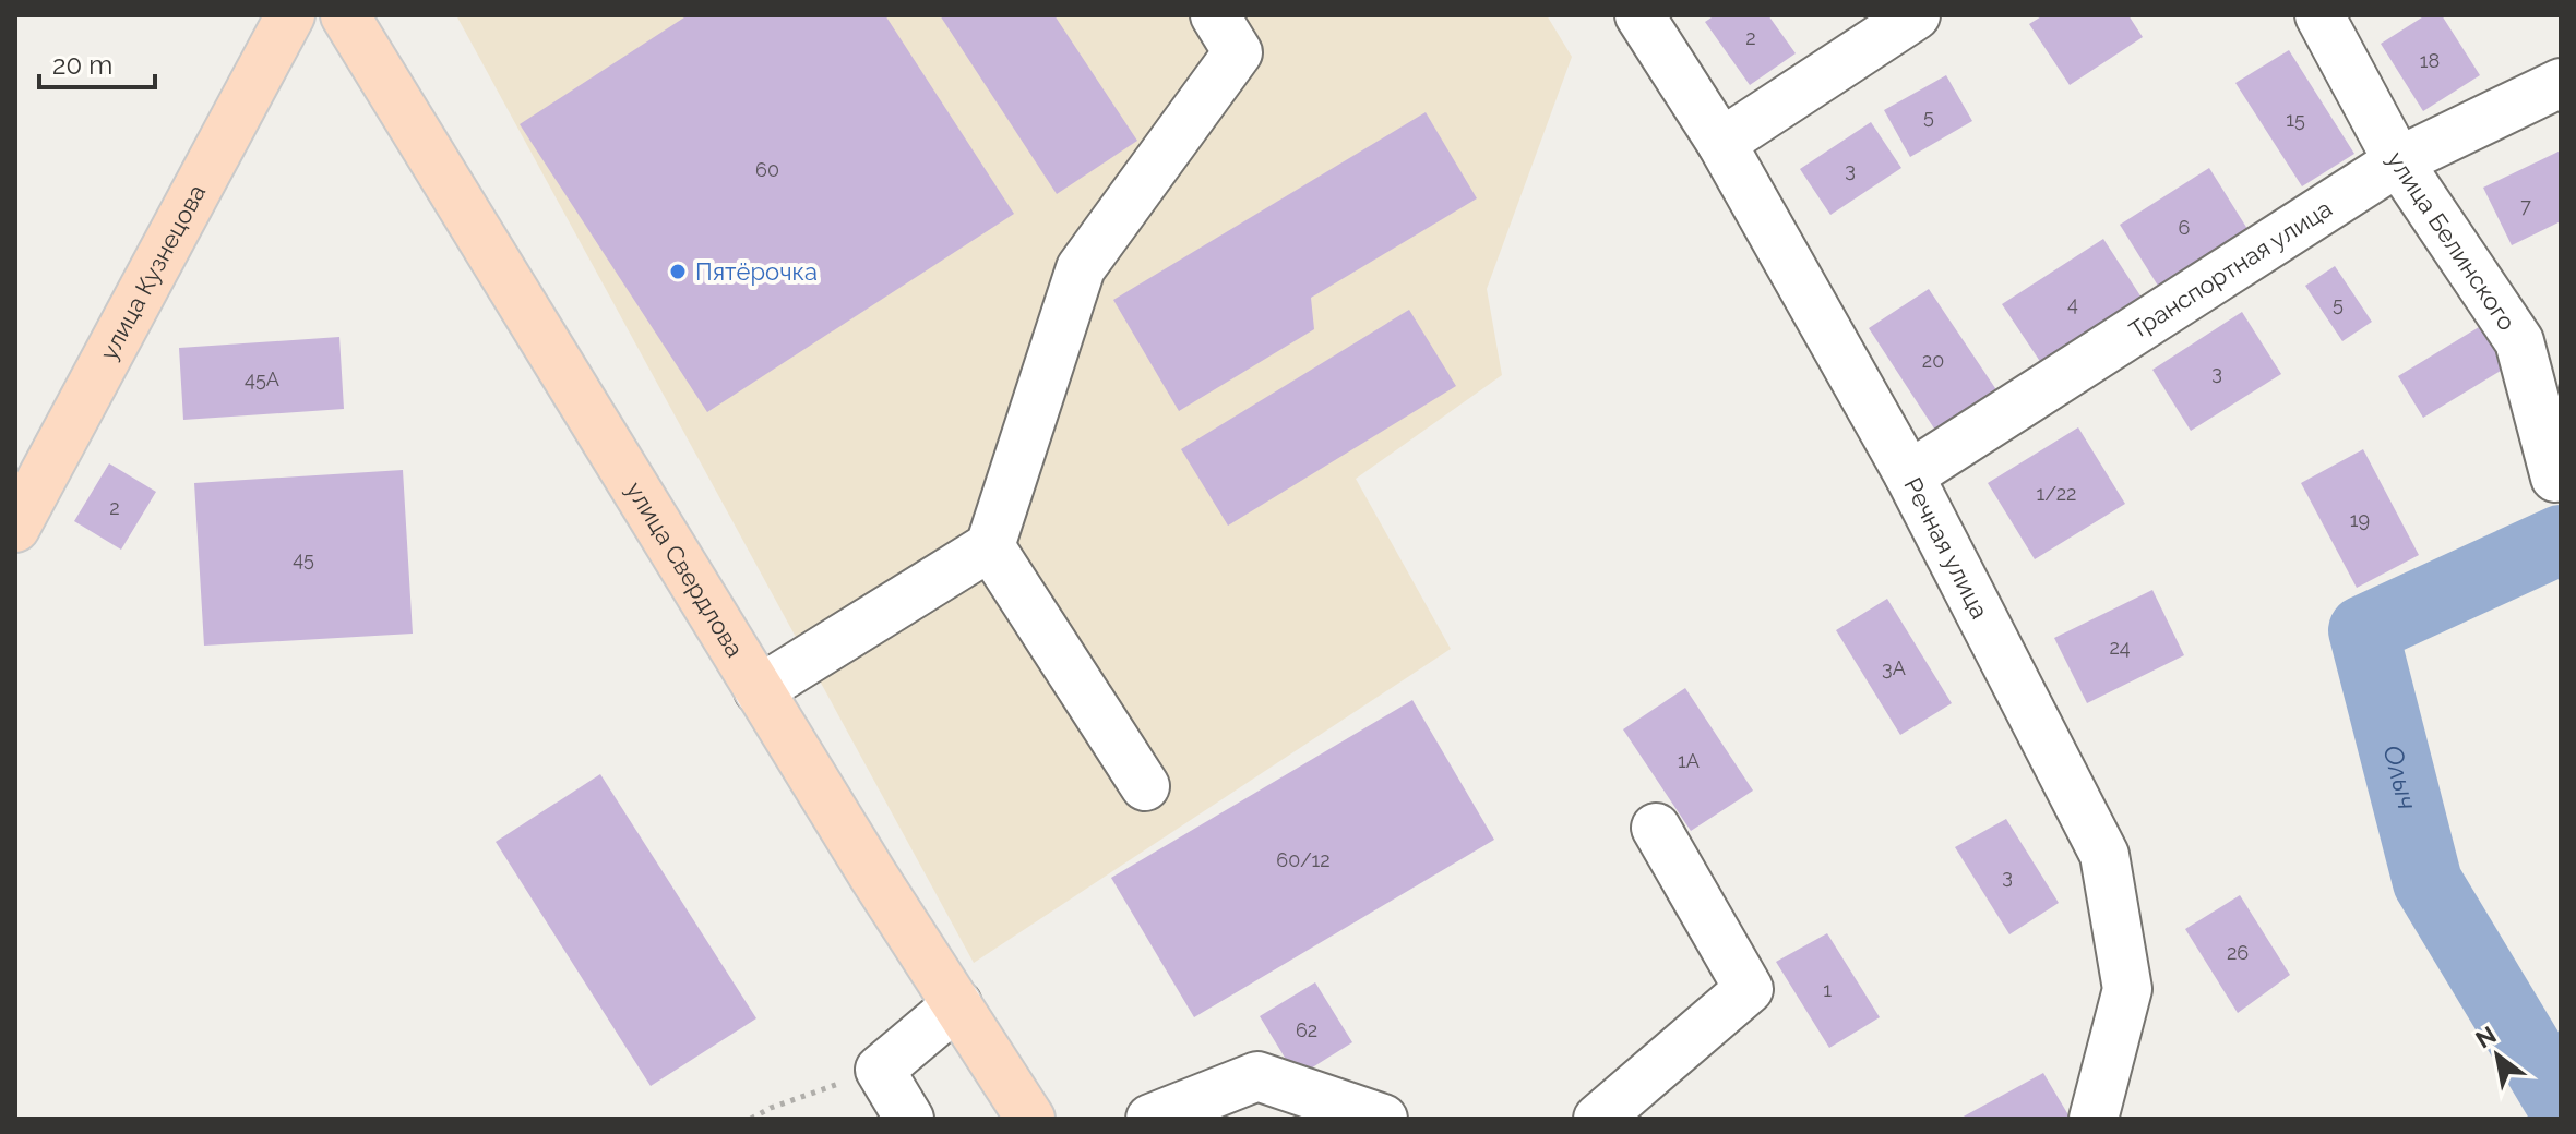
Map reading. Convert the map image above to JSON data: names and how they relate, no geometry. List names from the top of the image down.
{
  "streets": {
    "main road": ["улица Кузнецова", "улица Свердлова"],
    "street": ["улица Белинского", "Транспортная улица", "Речная улица"]
  },
  "crossings": [
    ["улица Белинского", "Транспортная улица"],
    ["Транспортная улица", "Речная улица"]
  ],
  "water": ["Олыч"],
  "places": ["Пятёрочка"],
  "house_numbers": [
    "2",
    "18",
    "5",
    "15",
    "60",
    "3",
    "7",
    "6",
    "4",
    "5",
    "20",
    "3",
    "45А",
    "1/22",
    "2",
    "19",
    "45",
    "24",
    "3А",
    "1А",
    "60/12",
    "3",
    "26",
    "1",
    "62"
  ],
  "scale_bar": "20 m",
  "north": "top left"
}
